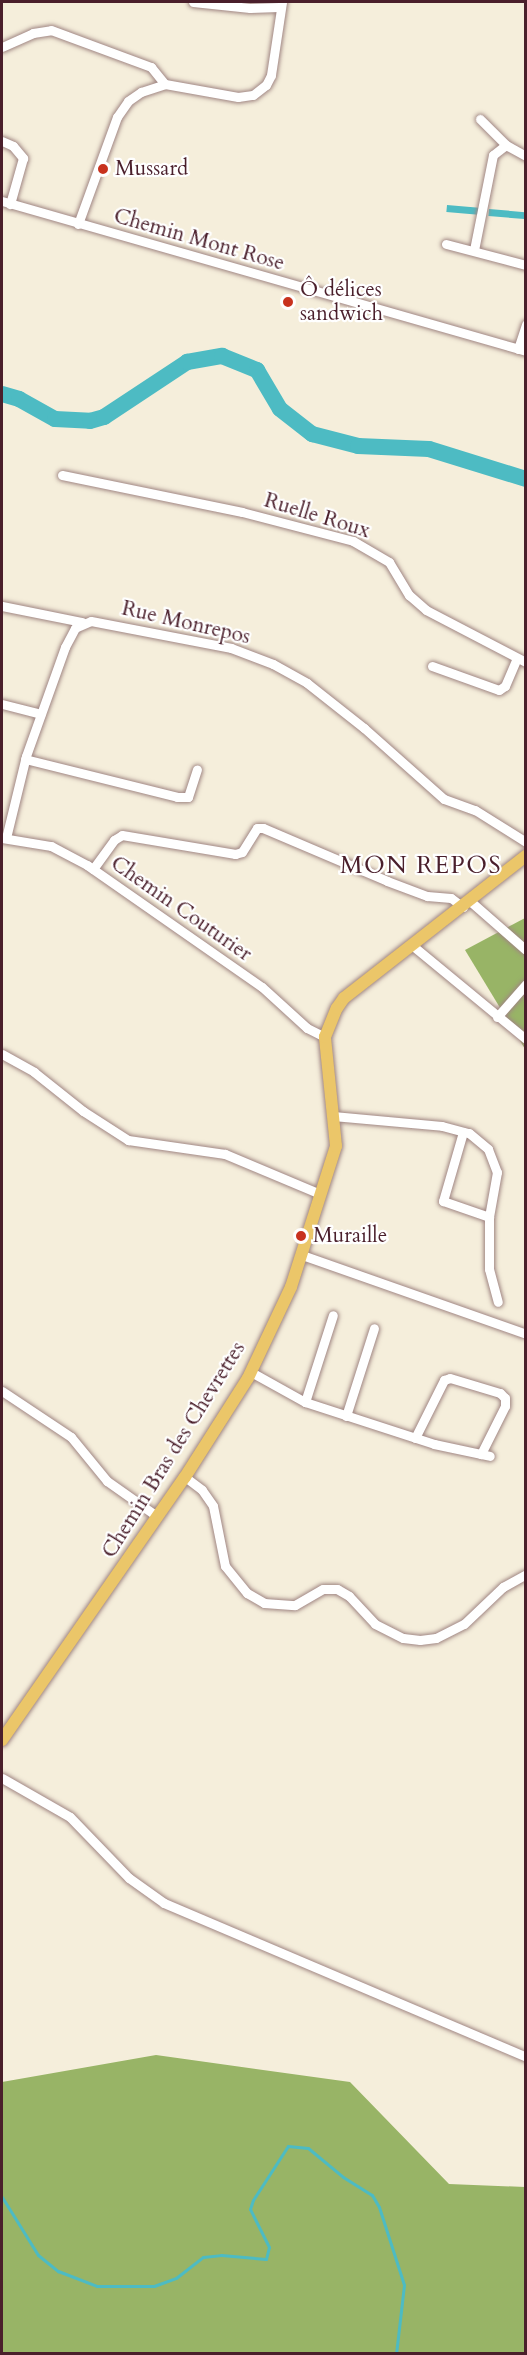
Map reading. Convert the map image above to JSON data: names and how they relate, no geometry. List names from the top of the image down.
{
  "streets": {
    "main road": ["Chemin Bras des Chevrettes"],
    "street": [
      "Chemin Mont Rose",
      "Ruelle Roux",
      "Rue Monrepos",
      "Chemin Couturier"
    ]
  },
  "crossings": [
    ["Chemin Couturier", "Chemin Bras des Chevrettes"]
  ],
  "districts": ["MON REPOS"],
  "places": ["Mussard", "Ô délices sandwich", "Muraille"]
}
